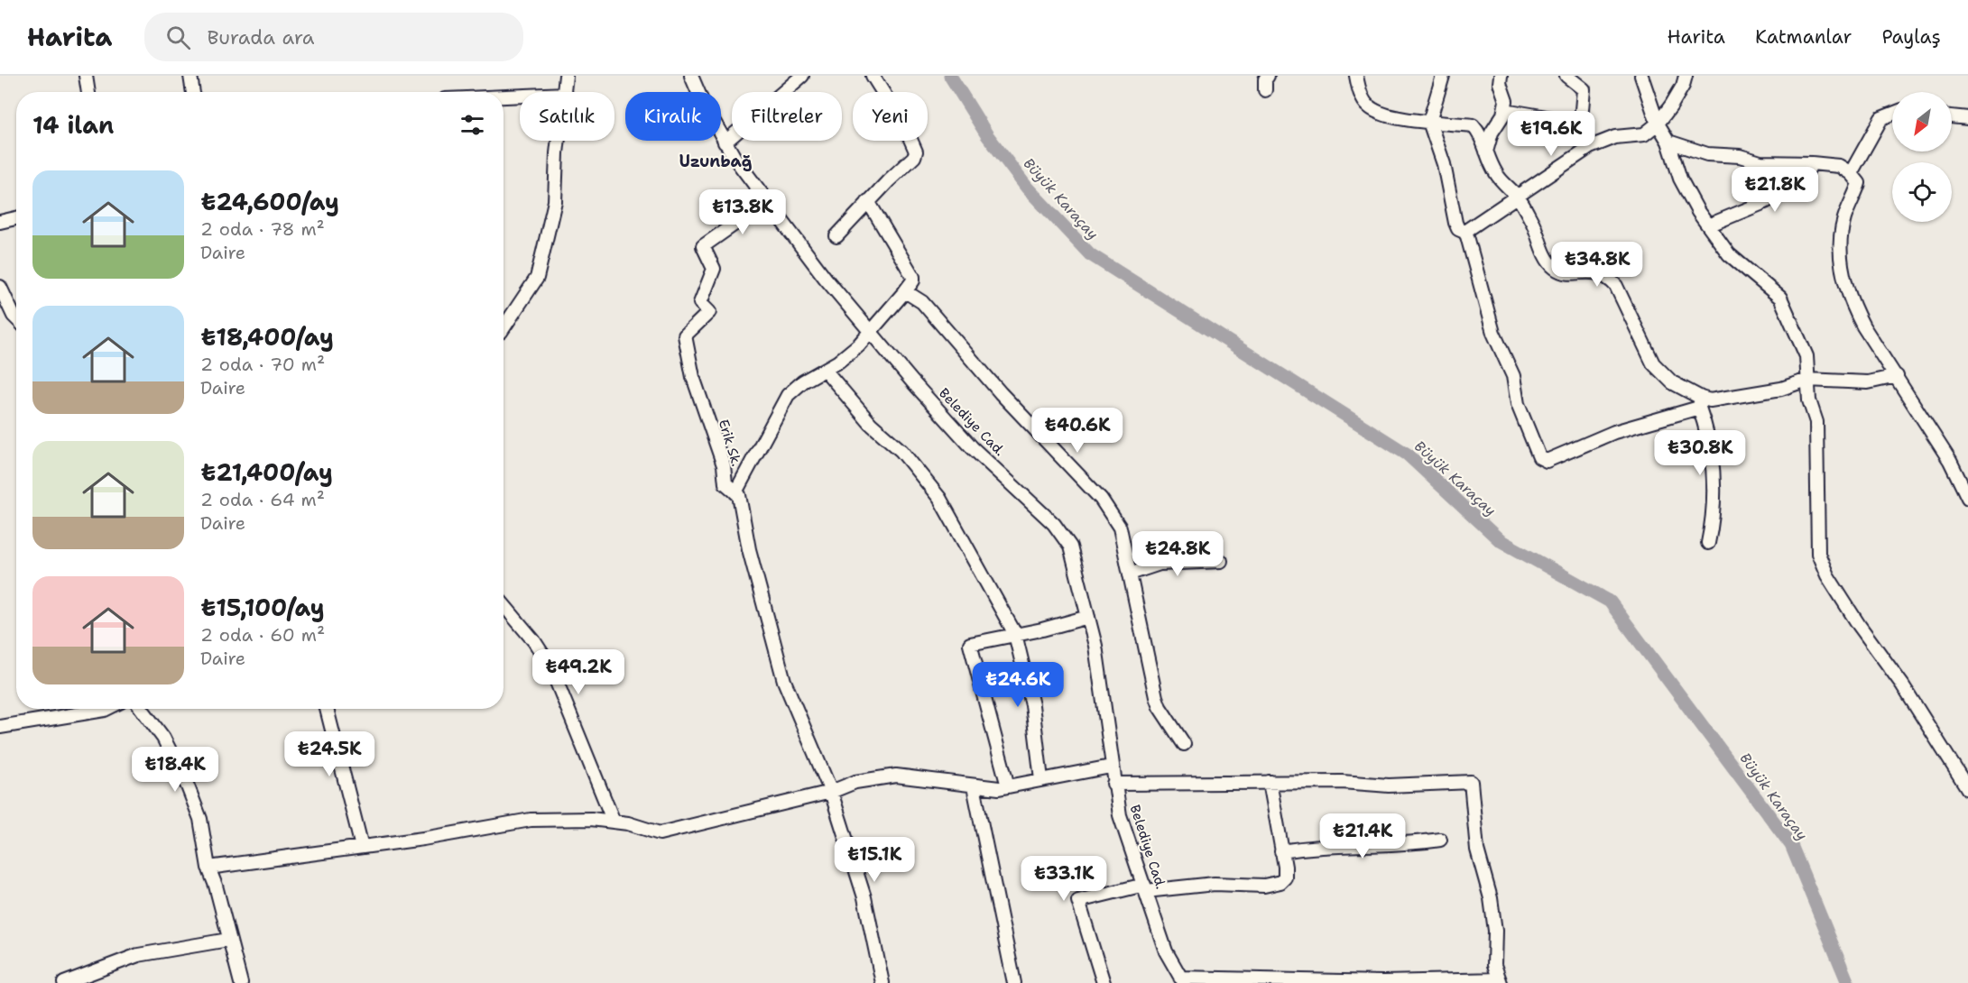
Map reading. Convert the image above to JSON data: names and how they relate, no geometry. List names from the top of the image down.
{
  "streets": {
    "street": ["Belediye Cad.", "Erik Sk."]
  },
  "crossings": [
    ["Belediye Cad.", "Erik Sk."]
  ],
  "districts": ["Uzunbağ"],
  "water": ["Büyük Karaçay"],
  "north": "bottom left",
  "page": {
    "header": "Harita",
    "search": "Burada ara",
    "nav": ["Harita", "Katmanlar", "Paylaş"],
    "chip": [
      "Satılık",
      "Kiralık",
      "Filtreler",
      "Yeni"
    ],
    "heading": "14 ilan",
    "price": [
      "₺19.6K",
      "₺21.8K",
      "₺13.8K",
      "₺34.8K",
      "₺40.6K",
      "₺30.8K",
      "₺24.8K",
      "₺49.2K",
      "₺24.6K",
      "₺24.5K",
      "₺18.4K",
      "₺21.4K",
      "₺15.1K",
      "₺33.1K"
    ],
    "list": [
      {
        "name": "₺24,600/ay",
        "note": "2 oda · 78 m² · Daire"
      },
      {
        "name": "₺18,400/ay",
        "note": "2 oda · 70 m² · Daire"
      },
      {
        "name": "₺21,400/ay",
        "note": "2 oda · 64 m² · Daire"
      },
      {
        "name": "₺15,100/ay",
        "note": "2 oda · 60 m² · Daire"
      }
    ]
  }
}
